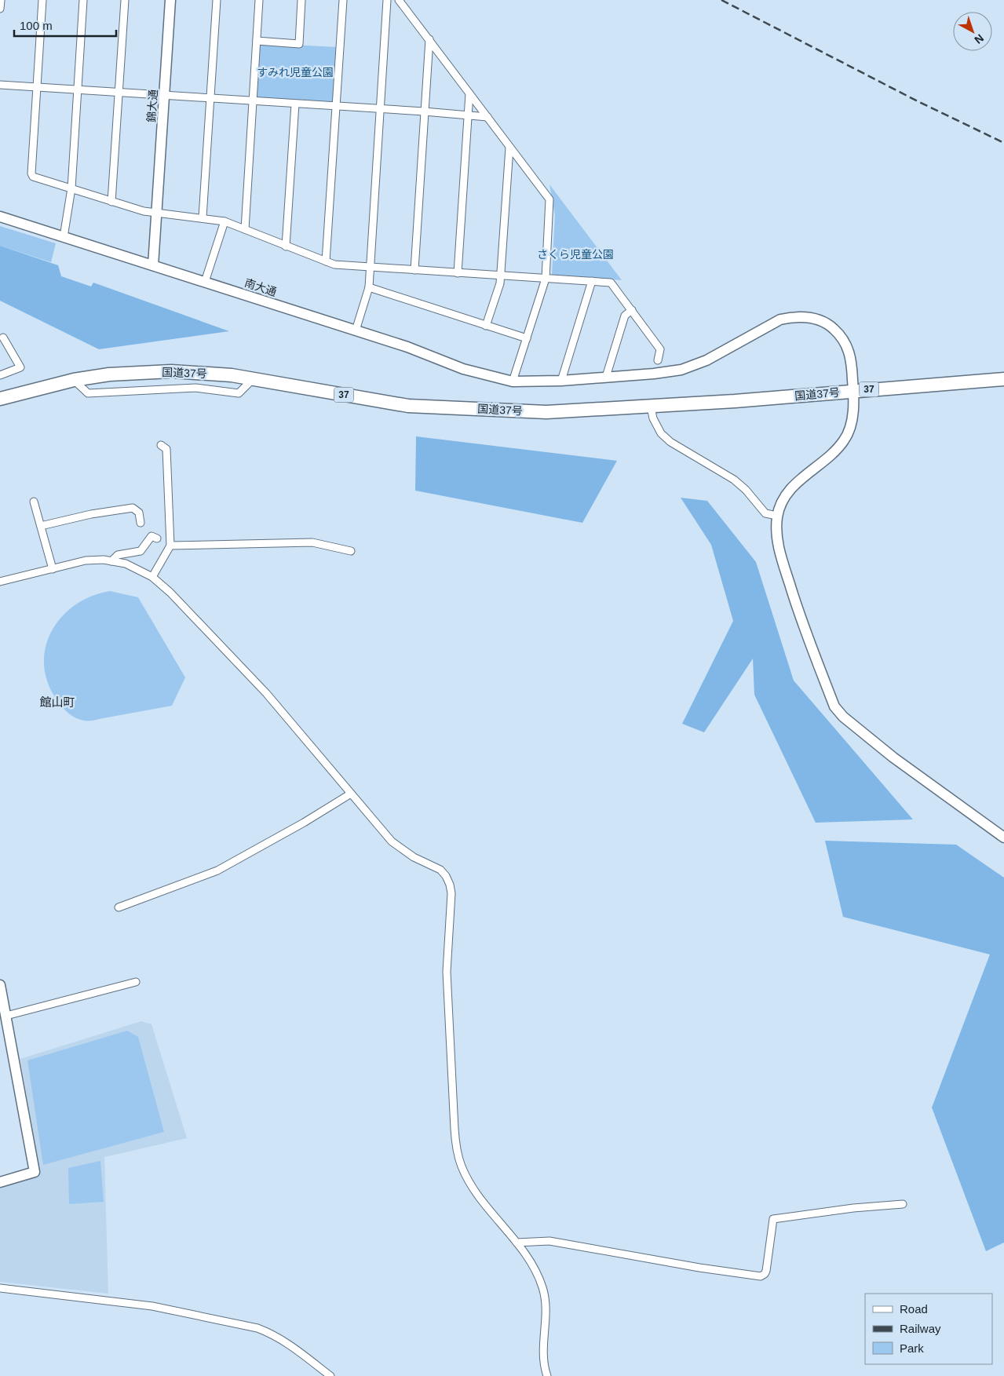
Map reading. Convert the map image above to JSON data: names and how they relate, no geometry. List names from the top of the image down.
{
  "streets": {
    "highway": ["国道37号", "37"],
    "street": ["錦大通", "南大通"]
  },
  "crossings": [
    ["錦大通", "南大通"],
    ["南大通", "国道37号"]
  ],
  "districts": ["館山町"],
  "parks": ["すみれ児童公園", "さくら児童公園"],
  "legend": ["Road", "Railway", "Park"],
  "scale_bar": "100 m",
  "north": "bottom right"
}
